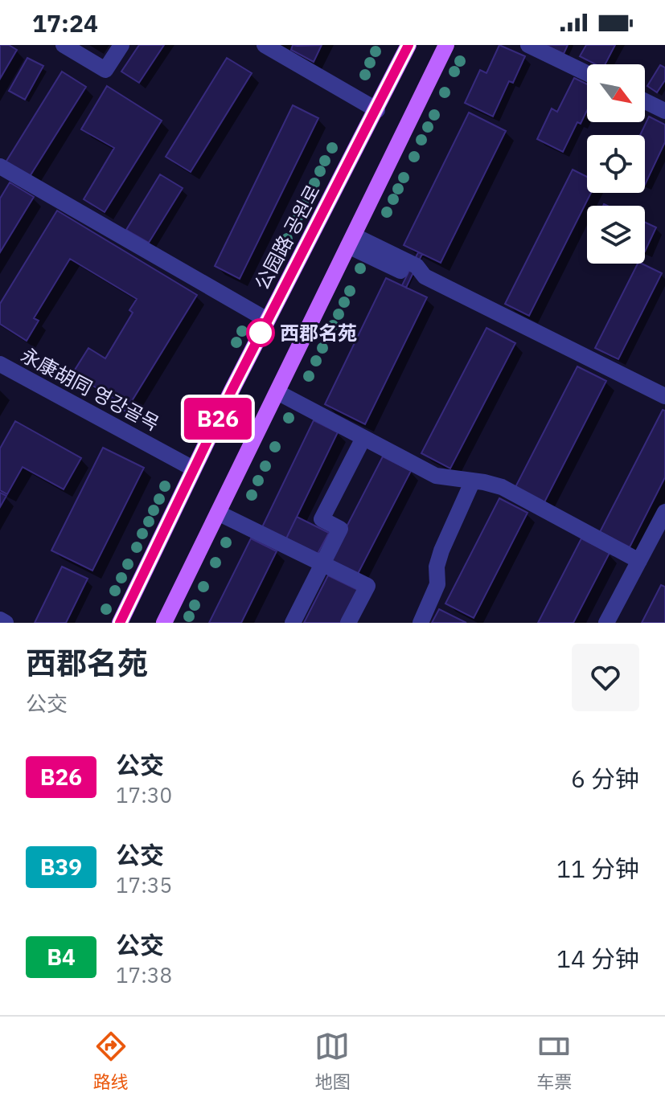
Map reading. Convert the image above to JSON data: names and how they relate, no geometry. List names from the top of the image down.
{
  "streets": {
    "main road": ["公园路 공원로"],
    "street": ["永康胡同 영강골목"]
  },
  "crossings": [
    ["公园路 공원로", "永康胡同 영강골목"]
  ],
  "places": ["西郡名苑"],
  "lines": ["bus line B26"],
  "north": "bottom right",
  "page": {
    "status": "17:24",
    "on_map": "B26",
    "heading": ["西郡名苑", "公交"],
    "list": [
      {
        "mark": "B26",
        "name": "公交",
        "note": "17:30",
        "value": "6 分钟"
      },
      {
        "mark": "B39",
        "name": "公交",
        "note": "17:35",
        "value": "11 分钟"
      },
      {
        "mark": "B4",
        "name": "公交",
        "note": "17:38",
        "value": "14 分钟"
      }
    ],
    "tabs": ["路线", "地图", "车票"]
  }
}
